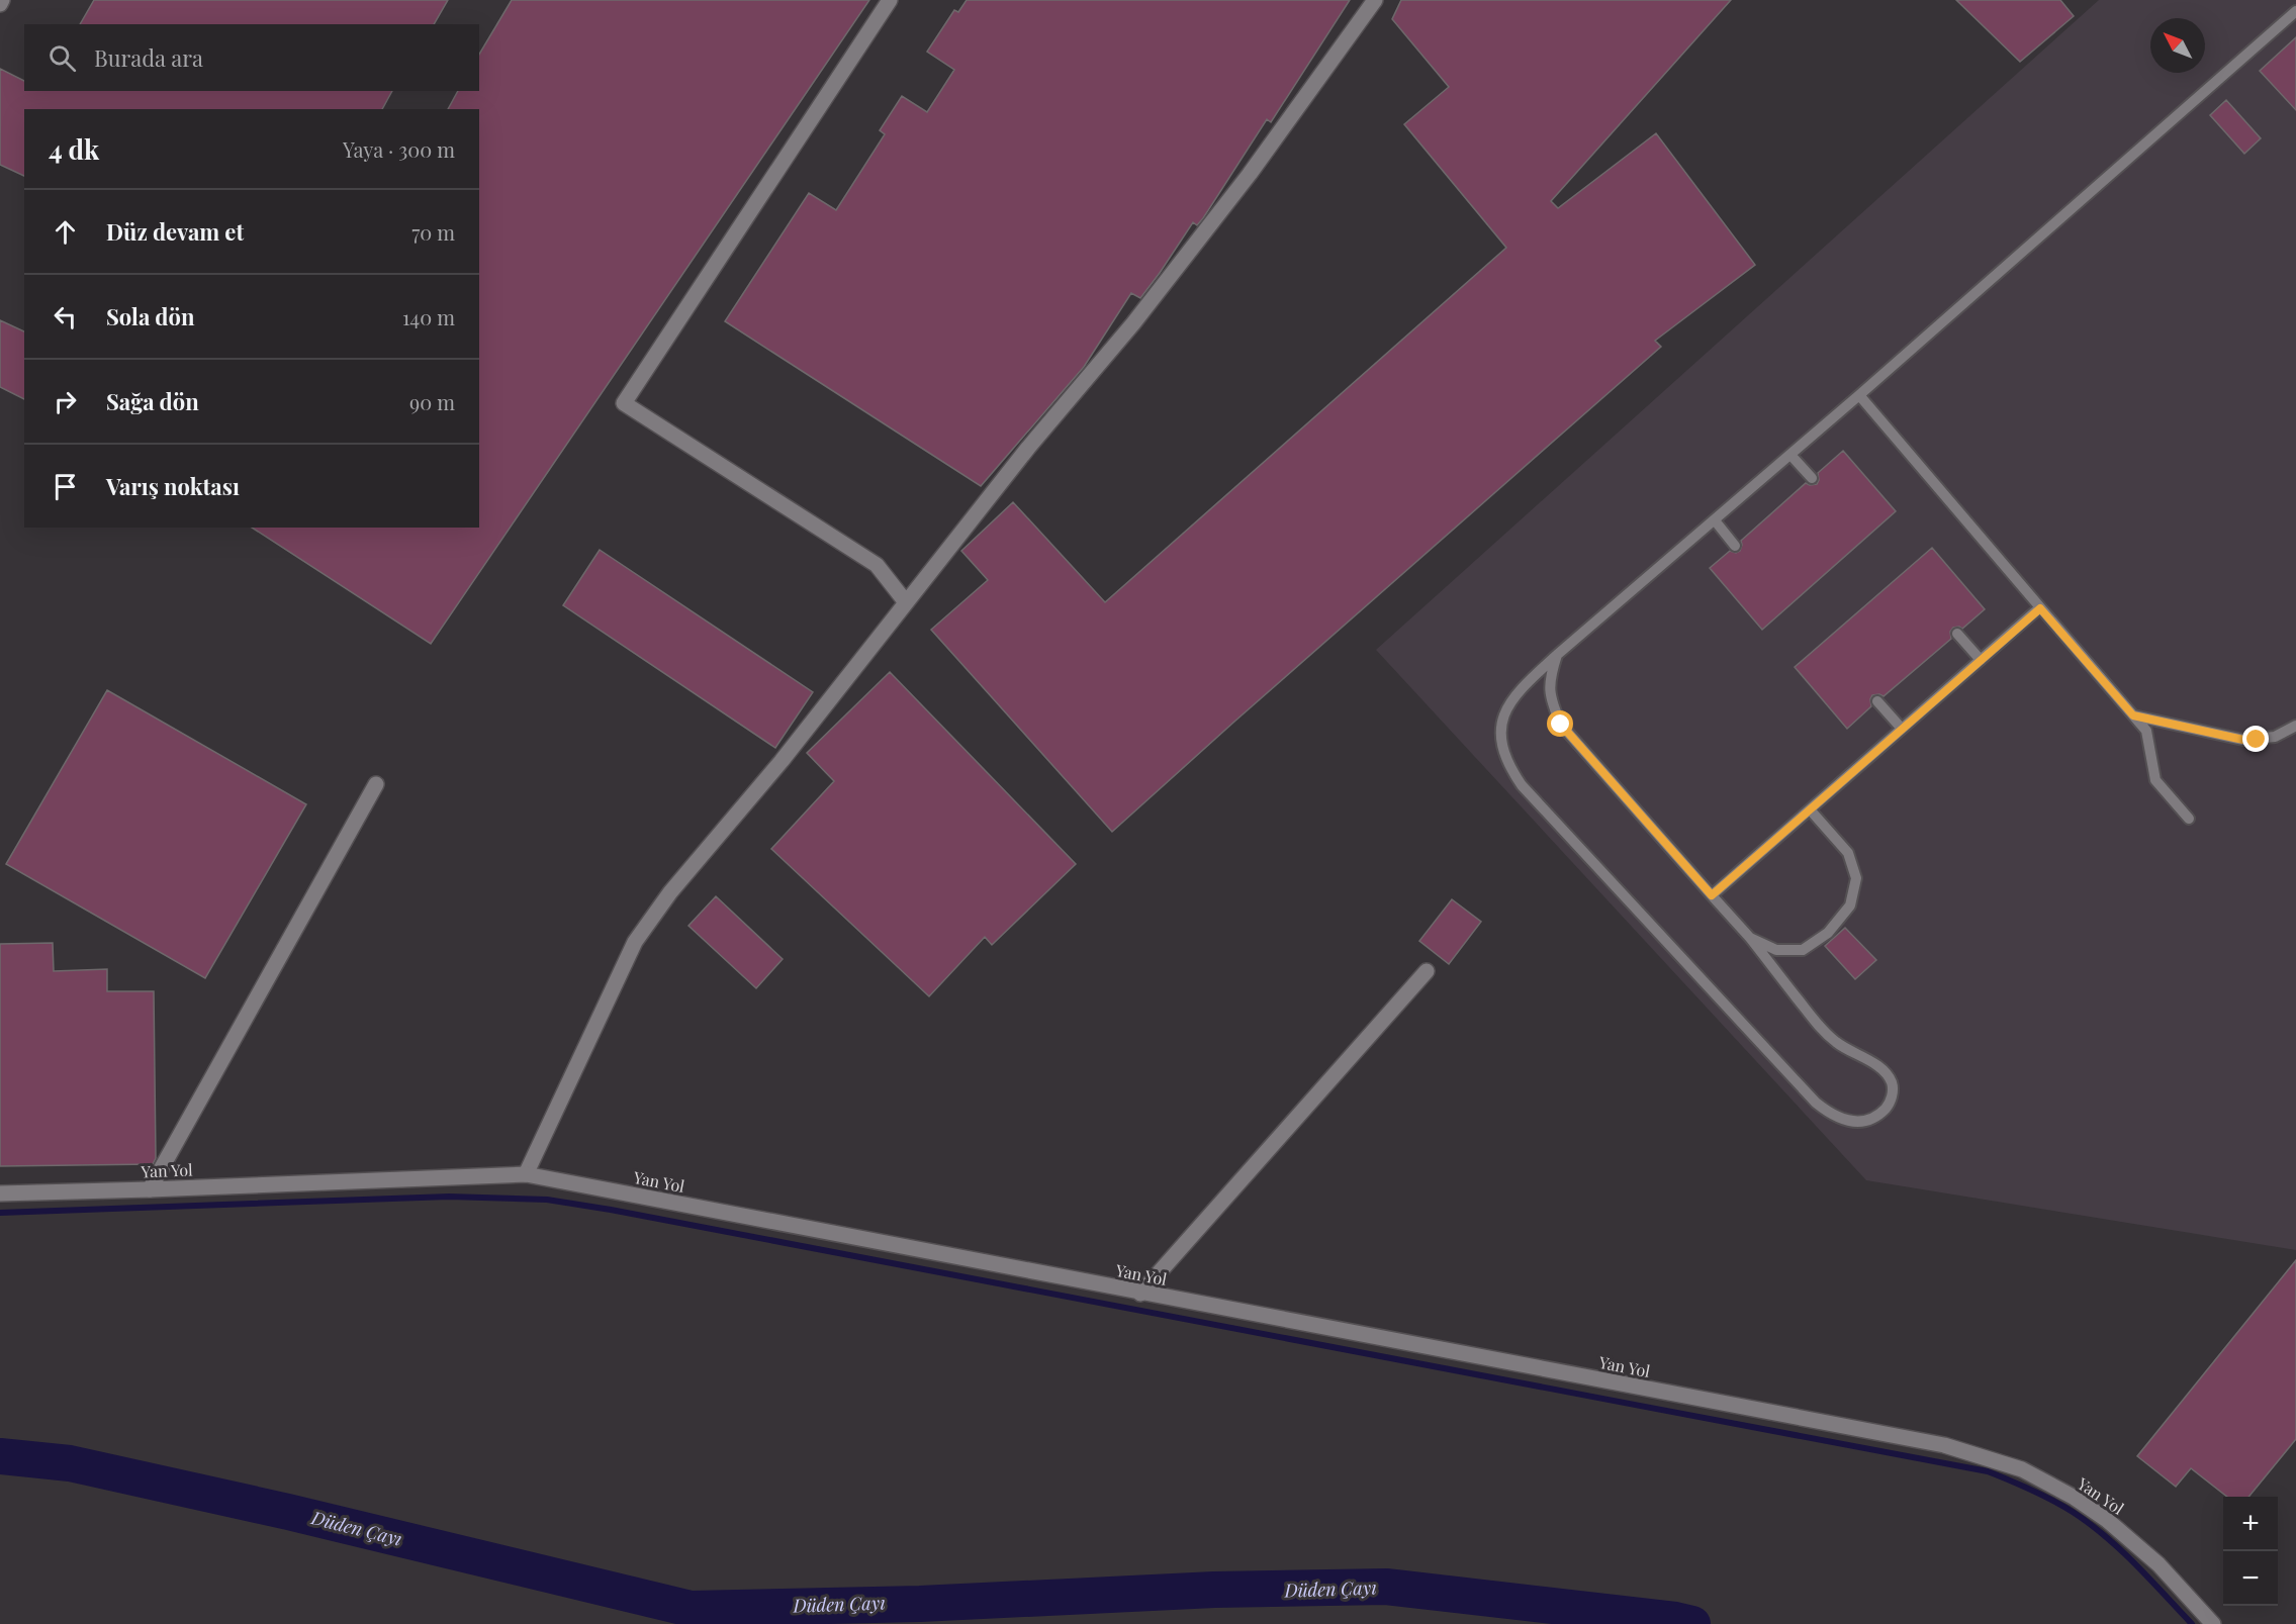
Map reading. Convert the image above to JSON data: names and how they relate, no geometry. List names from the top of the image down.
{
  "streets": {
    "street": ["Yan Yol"]
  },
  "water": ["Düden Çayı"],
  "north": "top left",
  "page": {
    "search": "Burada ara",
    "heading": ["4 dk", "Yaya · 300 m"],
    "list": [
      ["Düz devam et", "70 m"],
      ["Sola dön", "140 m"],
      ["Sağa dön", "90 m"],
      "Varış noktası"
    ],
    "map_buttons": ["+", "−"]
  }
}
